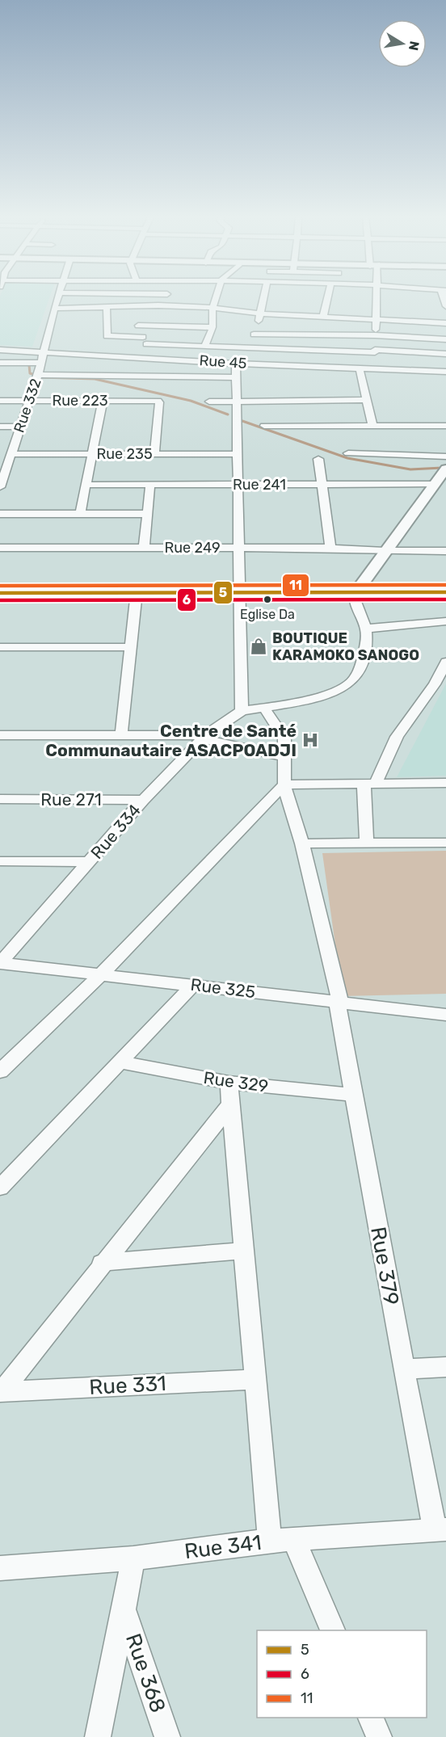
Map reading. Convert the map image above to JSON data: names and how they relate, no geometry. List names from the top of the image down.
{
  "streets": {
    "street": [
      "Rue 45",
      "Rue 223",
      "Rue 332",
      "Rue 235",
      "Rue 241",
      "Rue 249",
      "Rue 271",
      "Rue 334",
      "Rue 325",
      "Rue 329",
      "Rue 379",
      "Rue 331",
      "Rue 341",
      "Rue 368"
    ]
  },
  "crossings": [
    ["Rue 45", "Rue 332"],
    ["Rue 223", "Rue 332"],
    ["Rue 223", "Rue 235"],
    ["Rue 332", "Rue 235"],
    ["Rue 271", "Rue 334"],
    ["Rue 334", "Rue 325"],
    ["Rue 325", "Rue 379"],
    ["Rue 329", "Rue 379"],
    ["Rue 379", "Rue 341"]
  ],
  "places": {
    "other": ["Eglise Da"],
    "shop": ["BOUTIQUE KARAMOKO SANOGO"],
    "hospital": ["Centre de Santé Communautaire ASACPOADJI"]
  },
  "lines": ["transit line 11", "transit line 5", "transit line 6"],
  "legend": ["5", "6", "11"],
  "north": "right"
}
